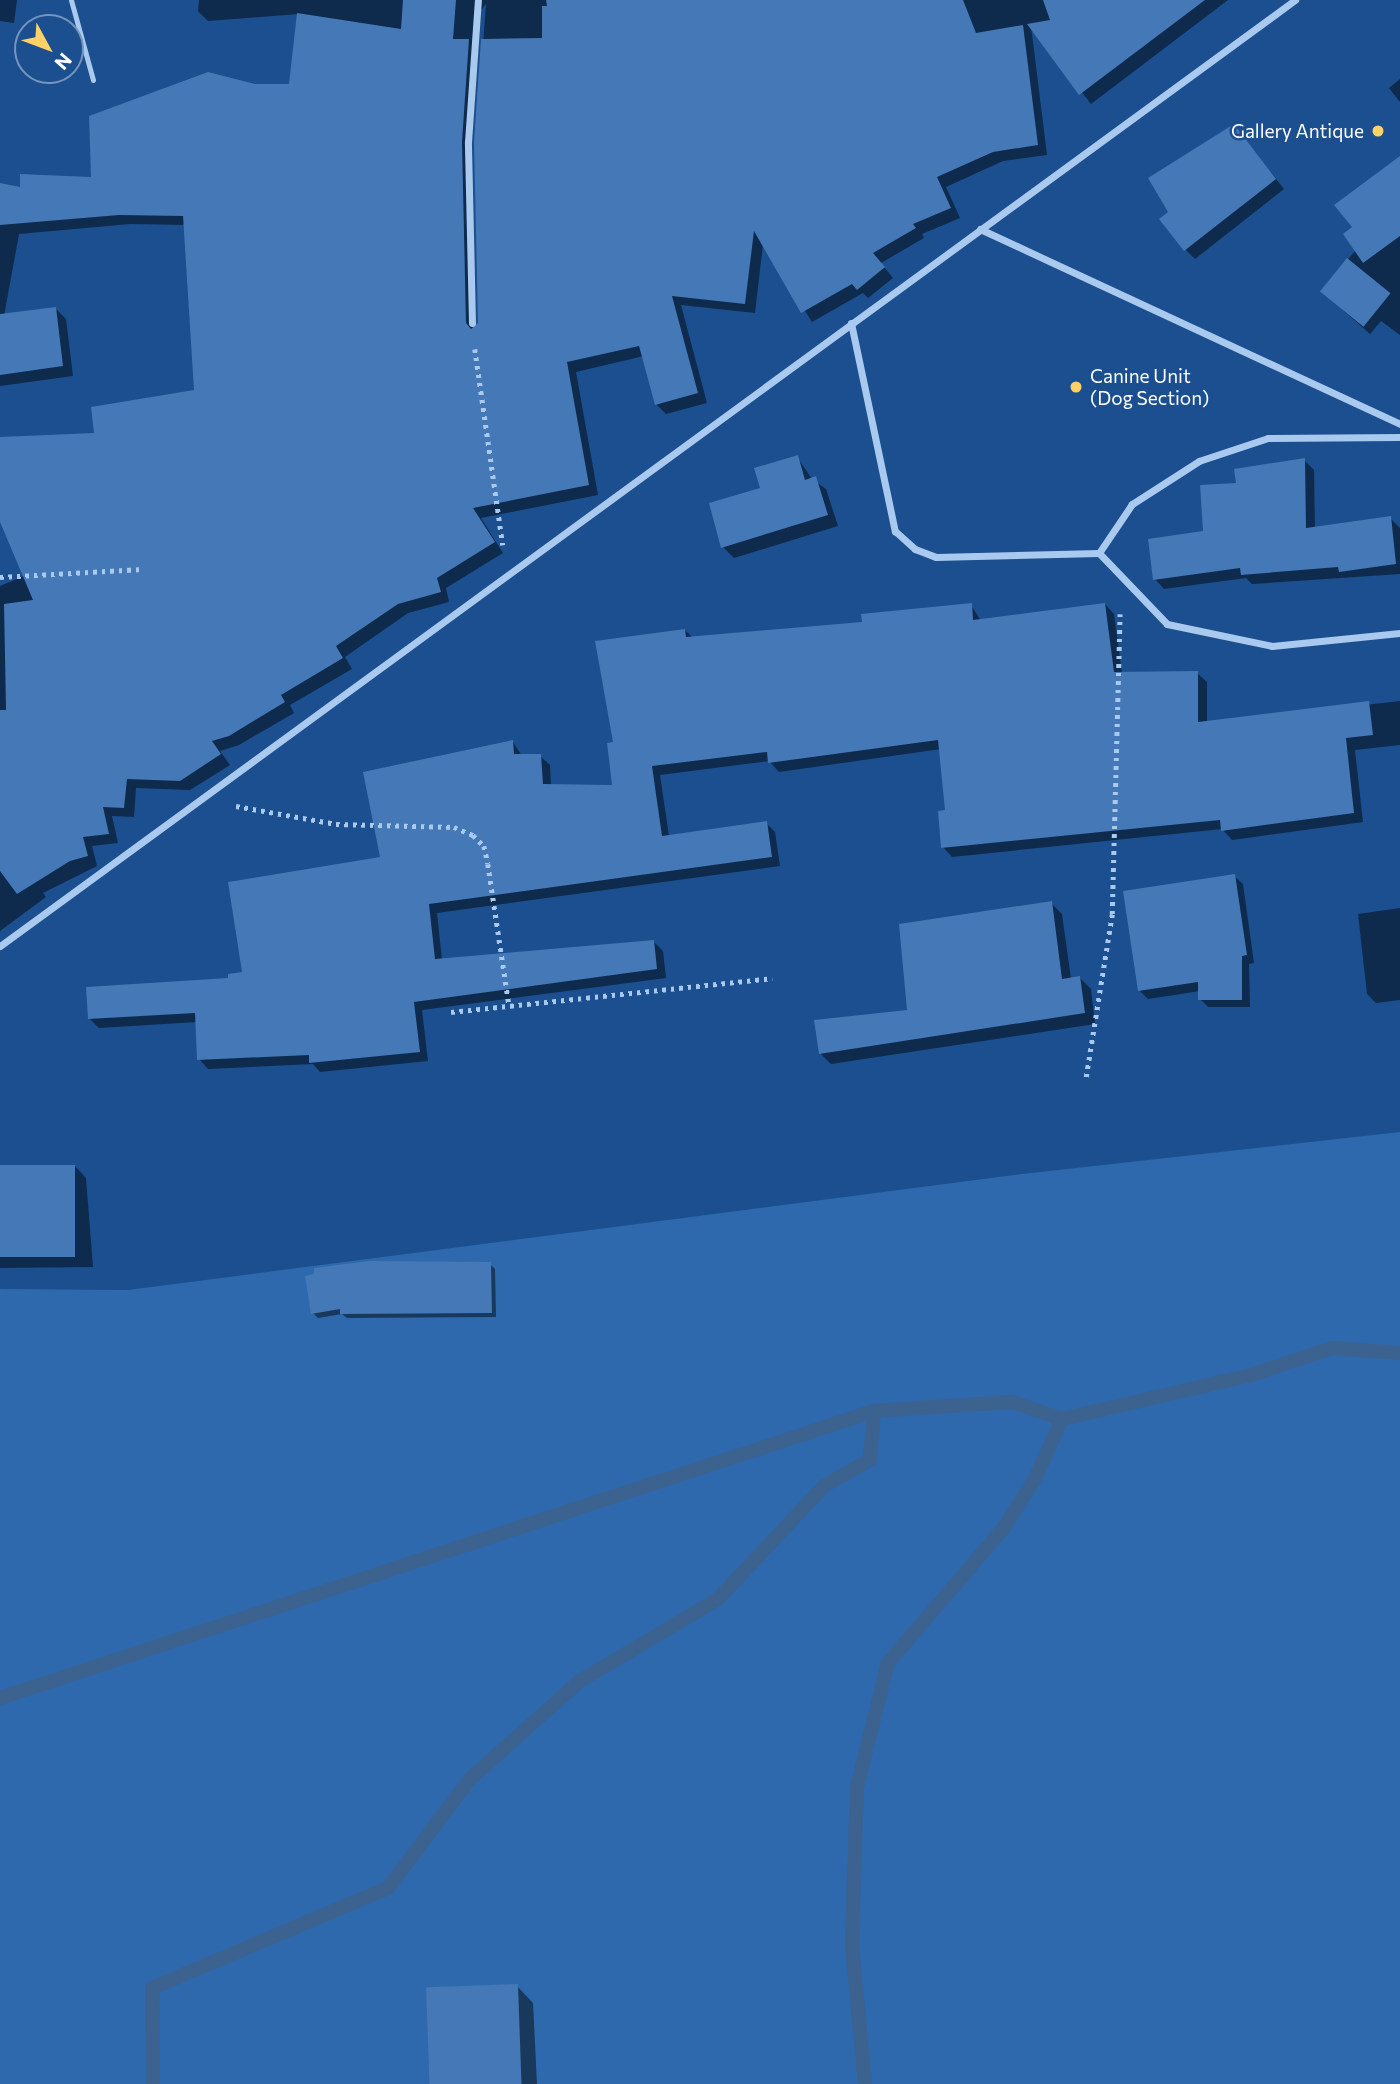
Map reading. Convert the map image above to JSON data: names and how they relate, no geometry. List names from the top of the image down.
{
  "places": ["Gallery Antique", "Canine Unit (Dog Section)"],
  "north": "bottom right"
}
